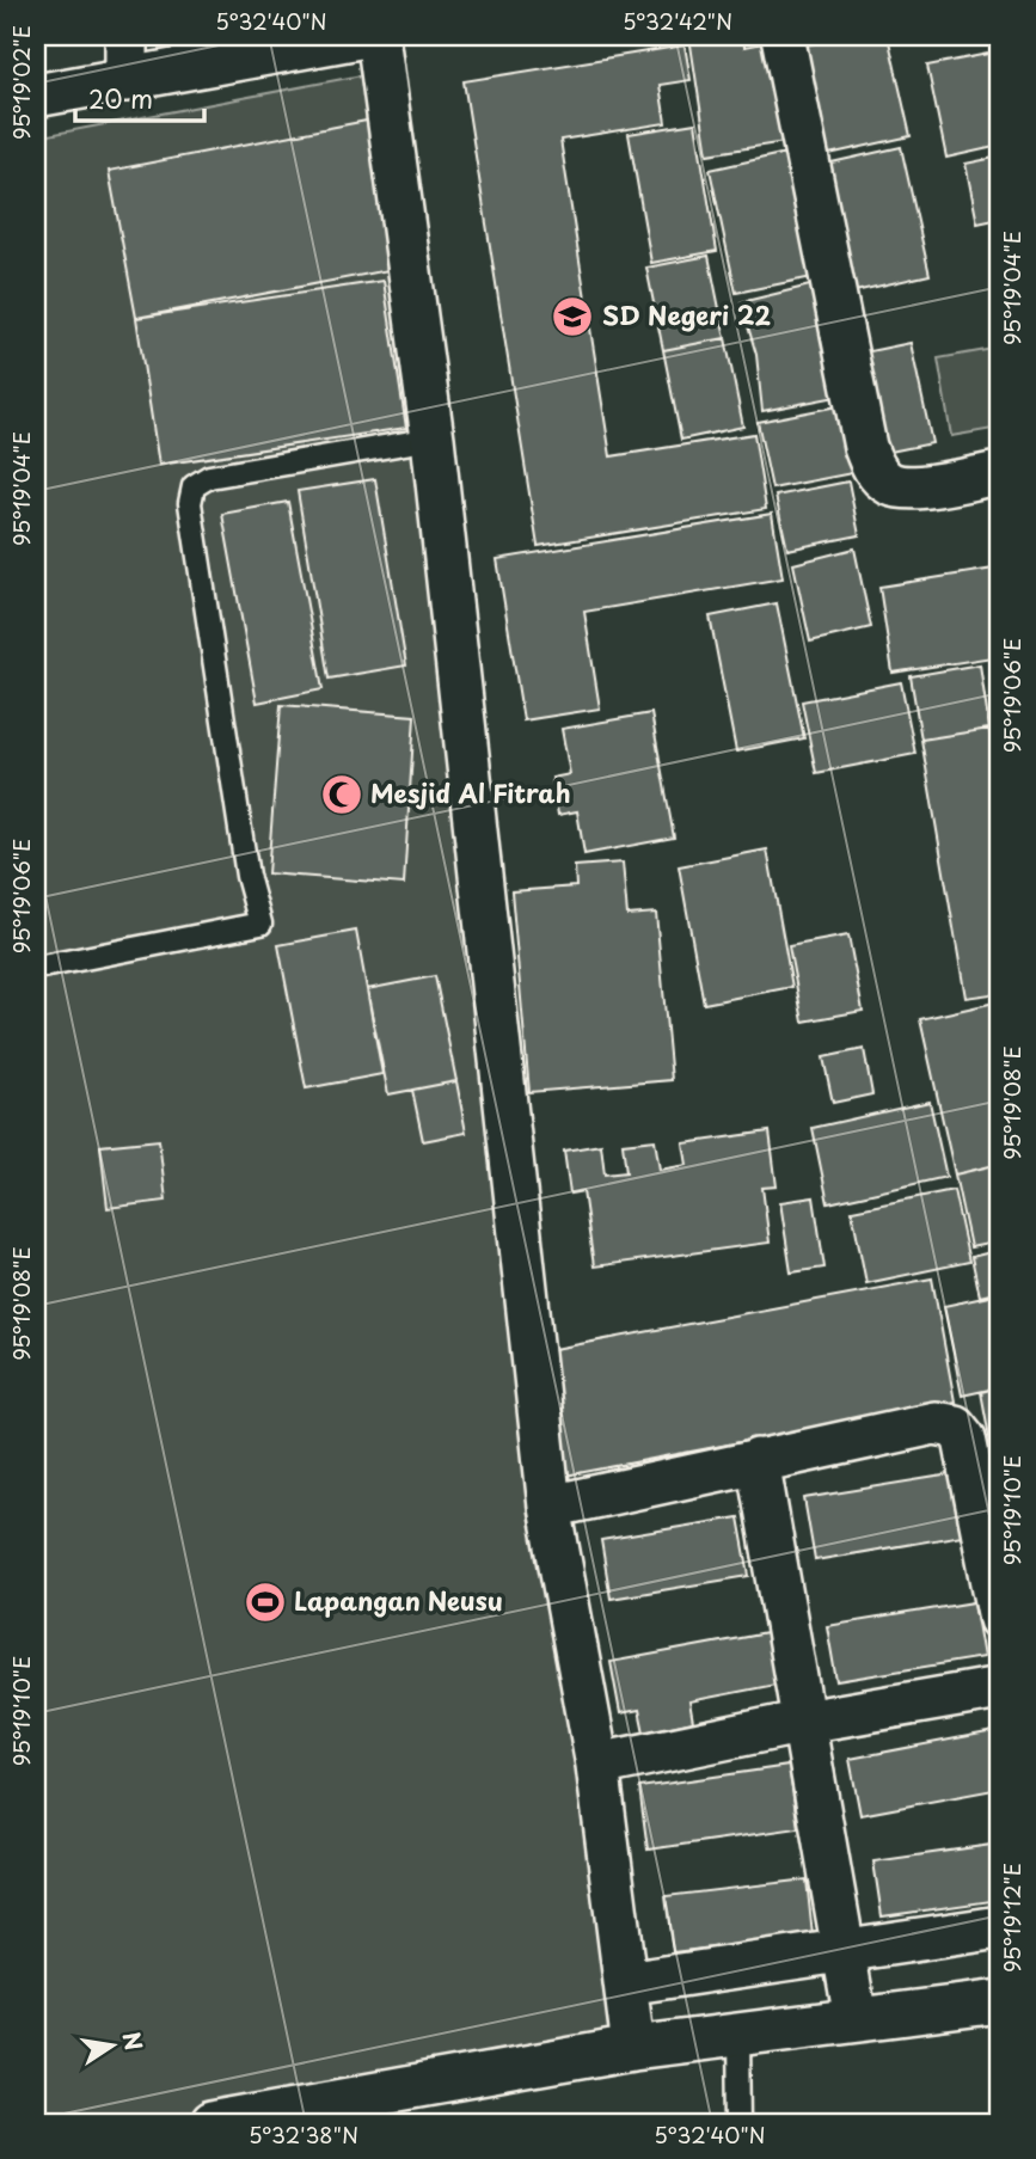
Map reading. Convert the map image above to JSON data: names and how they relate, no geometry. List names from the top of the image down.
{
  "places": {
    "school or university": ["SD Negeri 22"],
    "mosque": ["Mesjid Al Fitrah"],
    "sports": ["Lapangan Neusu"]
  },
  "scale_bar": "20 m",
  "north": "right",
  "coordinates": [
    "5°32'40\"N",
    "5°32'42\"N",
    "95°19'02\"E",
    "95°19'04\"E",
    "95°19'06\"E",
    "95°19'08\"E",
    "95°19'10\"E",
    "95°19'12\"E",
    "5°32'38\"N"
  ]
}
